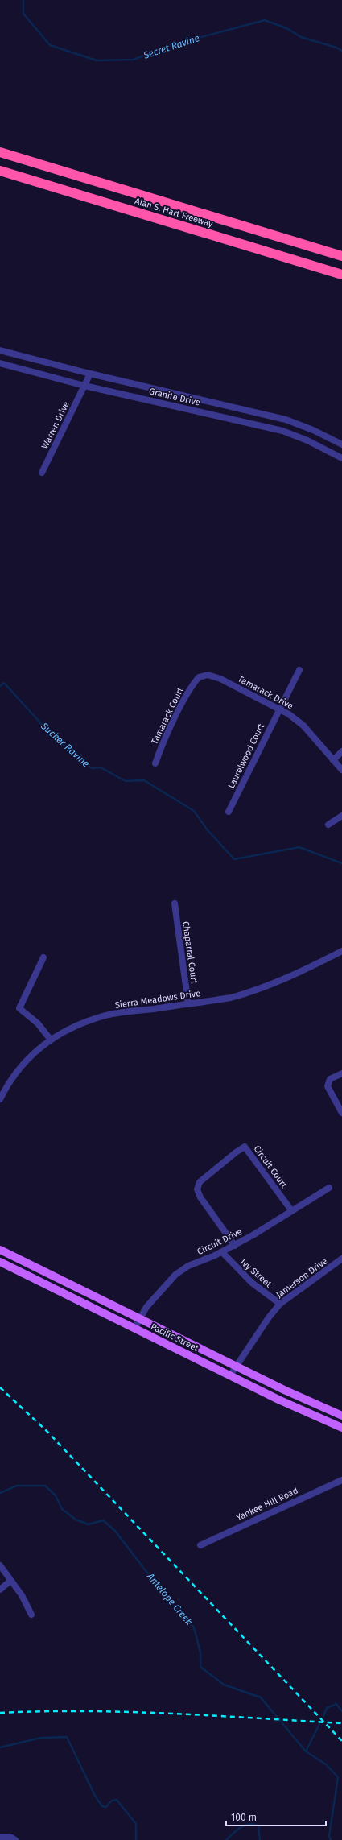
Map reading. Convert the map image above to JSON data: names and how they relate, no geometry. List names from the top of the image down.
{
  "streets": {
    "highway": ["Alan S. Hart Freeway"],
    "main road": ["Pacific Street"],
    "street": [
      "Granite Drive",
      "Warren Drive",
      "Tamarack Drive",
      "Tamarack Court",
      "Laurelwood Court",
      "Chaparral Court",
      "Sierra Meadows Drive",
      "Circuit Court",
      "Circuit Drive",
      "Ivy Street",
      "Jamerson Drive",
      "Yankee Hill Road"
    ]
  },
  "crossings": [
    ["Granite Drive", "Warren Drive"],
    ["Tamarack Drive", "Tamarack Court"],
    ["Tamarack Drive", "Laurelwood Court"],
    ["Chaparral Court", "Sierra Meadows Drive"],
    ["Circuit Court", "Circuit Drive"],
    ["Circuit Drive", "Ivy Street"],
    ["Circuit Drive", "Pacific Street"],
    ["Ivy Street", "Jamerson Drive"],
    ["Jamerson Drive", "Pacific Street"]
  ],
  "water": ["Secret Ravine", "Sucker Ravine", "Antelope Creek"],
  "scale_bar": "100 m"
}
